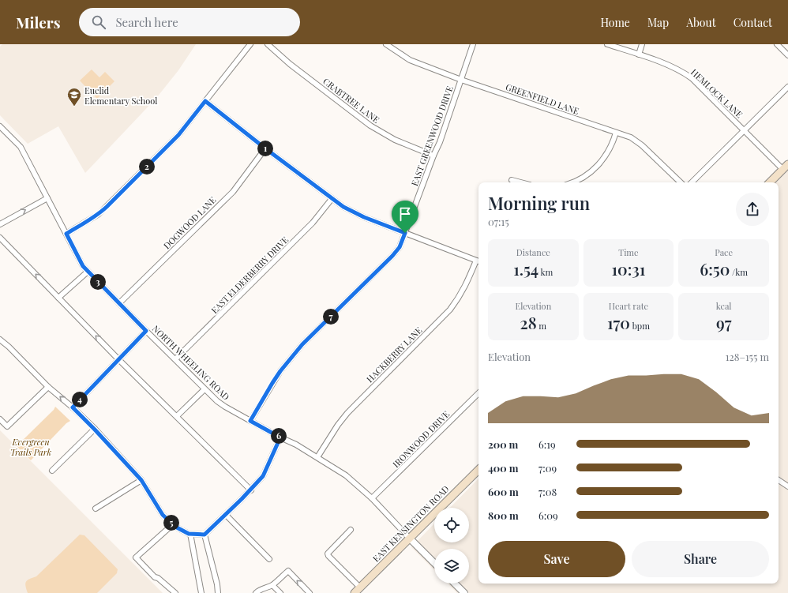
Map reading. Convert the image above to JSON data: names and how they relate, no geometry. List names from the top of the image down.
{
  "streets": {
    "main road": ["EAST KENSINGTON ROAD"],
    "street": [
      "HEMLOCK LANE",
      "GREENFIELD LANE",
      "CRABTREE LANE",
      "EAST GREENWOOD DRIVE",
      "DOGWOOD LANE",
      "EAST ELDERBERRY DRIVE",
      "HACKBERRY LANE",
      "NORTH WHEELING ROAD",
      "IRONWOOD DRIVE"
    ]
  },
  "crossings": [
    ["GREENFIELD LANE", "EAST GREENWOOD DRIVE"],
    ["CRABTREE LANE", "EAST GREENWOOD DRIVE"],
    ["EAST GREENWOOD DRIVE", "NORTH WHEELING ROAD"],
    ["DOGWOOD LANE", "NORTH WHEELING ROAD"],
    ["EAST ELDERBERRY DRIVE", "NORTH WHEELING ROAD"],
    ["HACKBERRY LANE", "NORTH WHEELING ROAD"],
    ["NORTH WHEELING ROAD", "IRONWOOD DRIVE"],
    ["NORTH WHEELING ROAD", "EAST KENSINGTON ROAD"]
  ],
  "parks": ["Evergreen Trails Park"],
  "places": {
    "school or university": ["Euclid Elementary School"]
  },
  "page": {
    "header": "Milers",
    "search": "Search here",
    "nav": [
      "Home",
      "Map",
      "About",
      "Contact"
    ],
    "pins": [
      "1",
      "2",
      "3",
      "7",
      "4",
      "6",
      "5"
    ],
    "heading": ["Morning run", "07:15"],
    "stats": [
      ["Distance", "1.54 km"],
      ["Time", "10:31"],
      ["Pace", "6:50 /km"],
      ["Elevation", "28 m"],
      ["Heart rate", "170 bpm"],
      ["kcal", "97"]
    ],
    "chart": ["Elevation", "128–155 m"],
    "list": [
      {
        "name": "200 m",
        "note": "6:19"
      },
      {
        "name": "400 m",
        "note": "7:09"
      },
      {
        "name": "600 m",
        "note": "7:08"
      },
      {
        "name": "800 m",
        "note": "6:09"
      }
    ],
    "buttons": ["Save", "Share"]
  }
}
